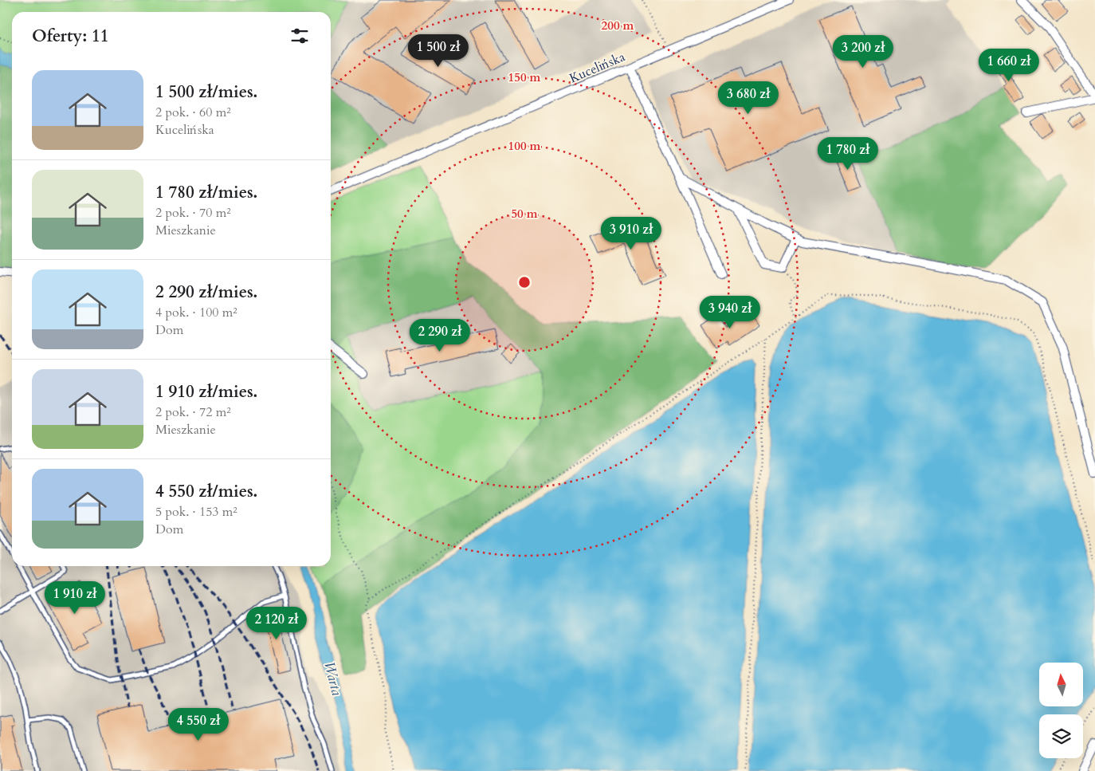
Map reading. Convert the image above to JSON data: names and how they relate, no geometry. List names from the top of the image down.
{
  "streets": {
    "street": ["Kucelińska"]
  },
  "water": ["Warta"],
  "north": "top",
  "page": {
    "heading": "Oferty: 11",
    "price": [
      "1 500 zł",
      "3 200 zł",
      "1 660 zł",
      "3 680 zł",
      "1 780 zł",
      "3 910 zł",
      "3 940 zł",
      "2 290 zł",
      "1 910 zł",
      "2 120 zł",
      "4 550 zł"
    ],
    "list": [
      {
        "name": "1 500 zł/mies.",
        "note": "2 pok. · 60 m² · Kucelińska"
      },
      {
        "name": "1 780 zł/mies.",
        "note": "2 pok. · 70 m² · Mieszkanie"
      },
      {
        "name": "2 290 zł/mies.",
        "note": "4 pok. · 100 m² · Dom"
      },
      {
        "name": "1 910 zł/mies.",
        "note": "2 pok. · 72 m² · Mieszkanie"
      },
      {
        "name": "4 550 zł/mies.",
        "note": "5 pok. · 153 m² · Dom"
      }
    ]
  },
  "rings": [
    "200 m",
    "150 m",
    "100 m",
    "50 m"
  ]
}
